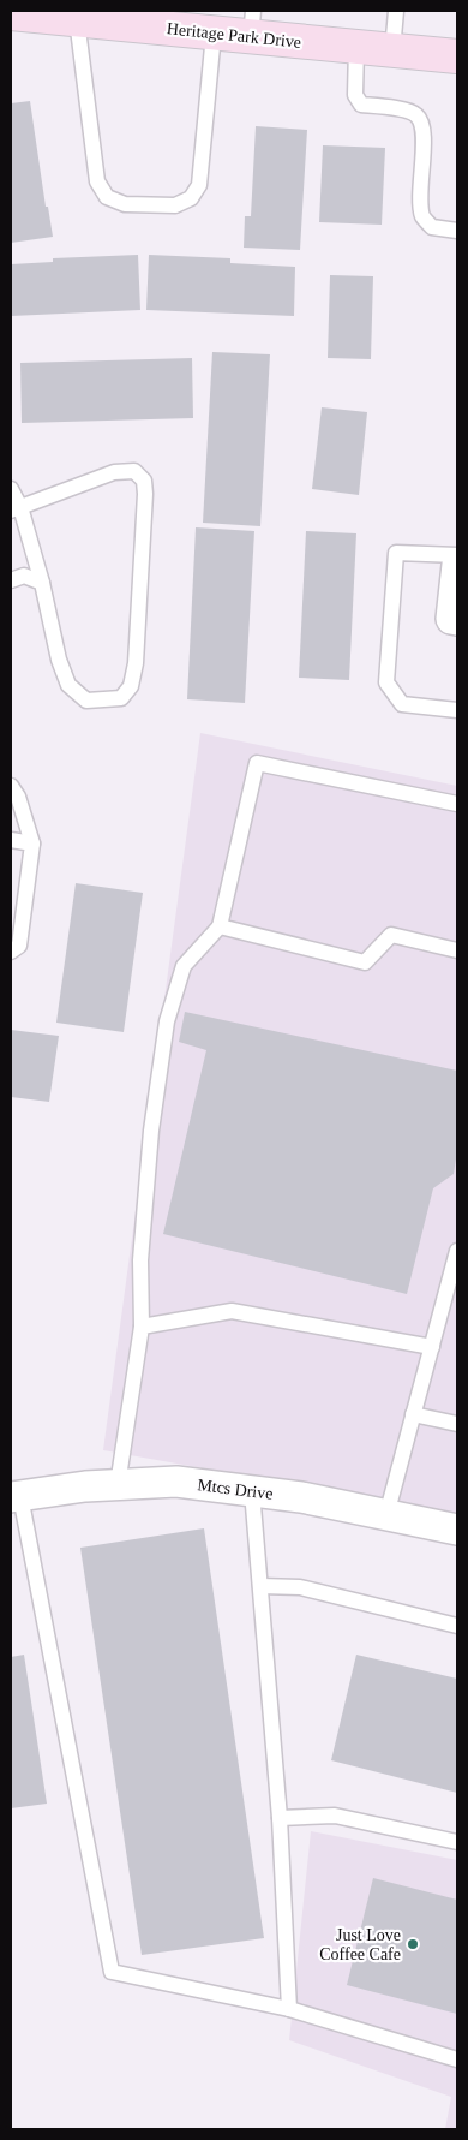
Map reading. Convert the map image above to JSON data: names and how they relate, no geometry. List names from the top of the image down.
{
  "streets": {
    "street": ["Heritage Park Drive", "Mtcs Drive"]
  },
  "places": ["Just Love Coffee Cafe"]
}
